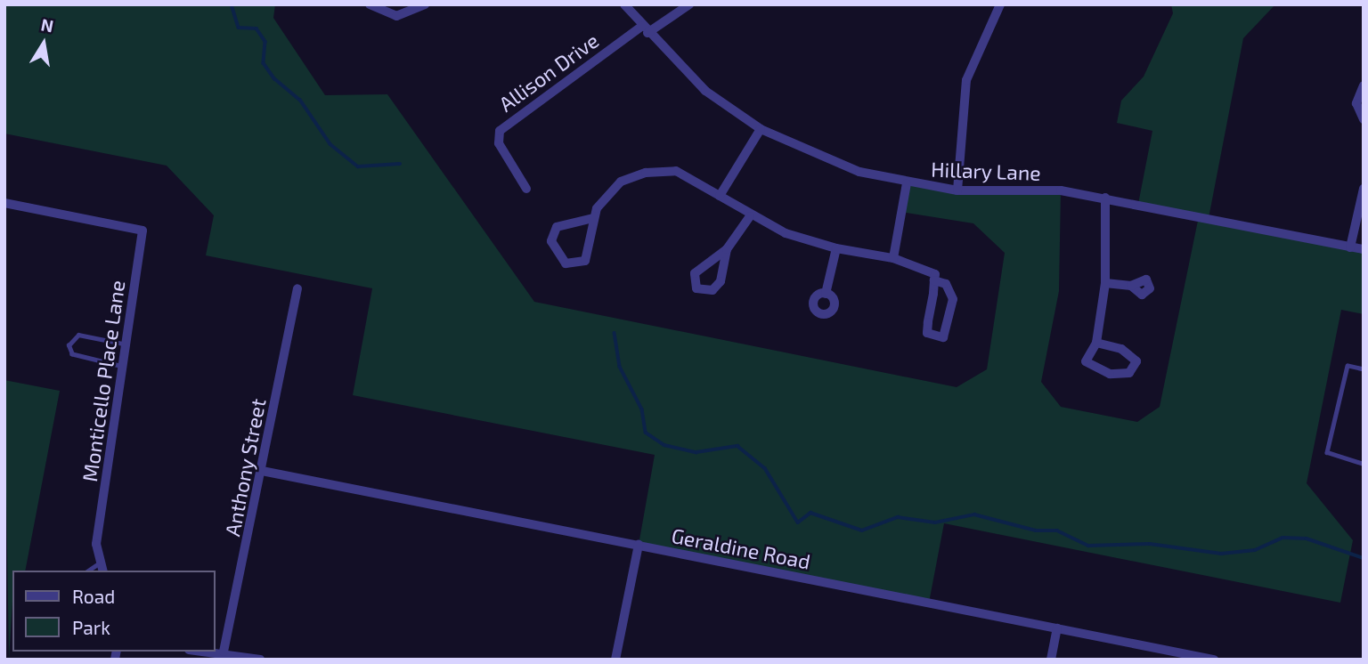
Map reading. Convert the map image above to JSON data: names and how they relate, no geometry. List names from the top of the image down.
{
  "streets": {
    "street": [
      "Allison Drive",
      "Hillary Lane",
      "Monticello Place Lane",
      "Anthony Street",
      "Geraldine Road"
    ]
  },
  "crossings": [
    ["Allison Drive", "Hillary Lane"],
    ["Anthony Street", "Geraldine Road"]
  ],
  "legend": ["Road", "Park"],
  "north": "top"
}
